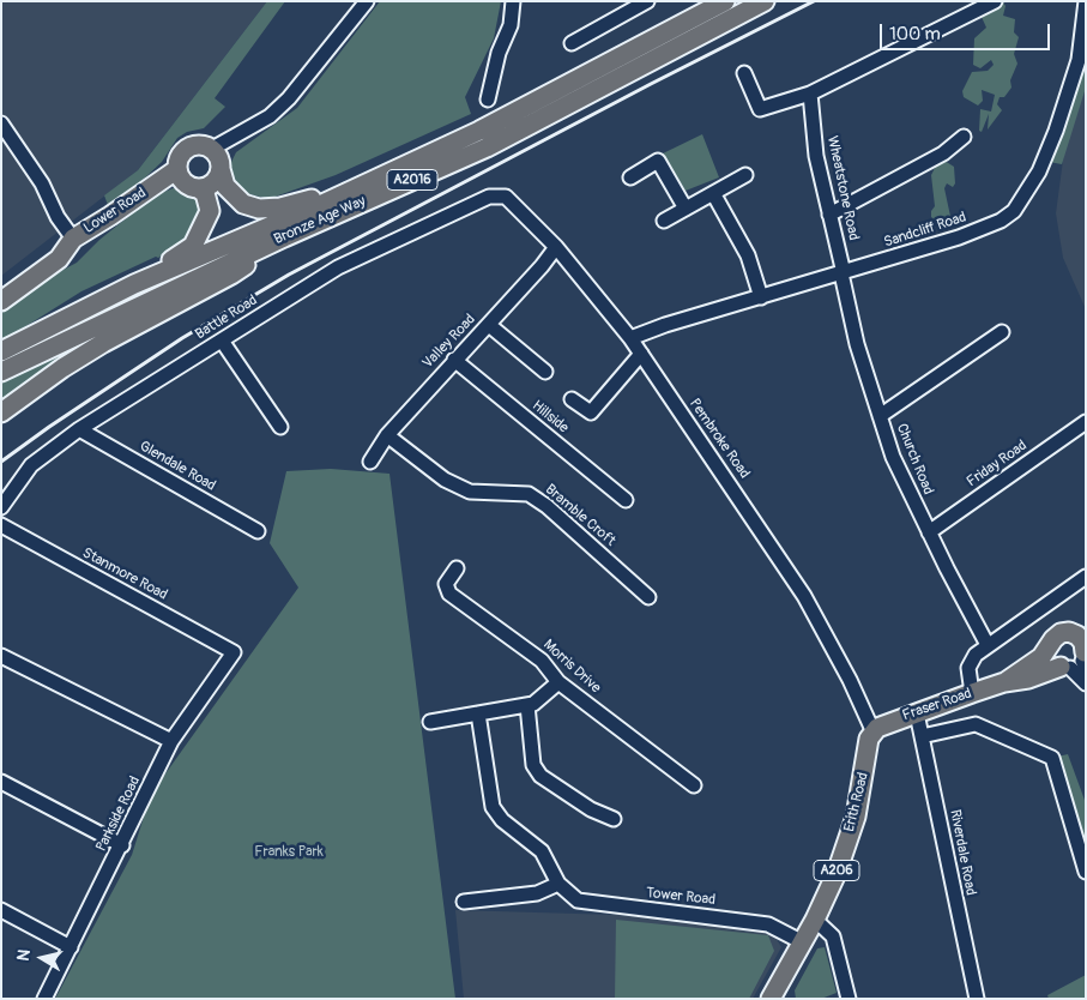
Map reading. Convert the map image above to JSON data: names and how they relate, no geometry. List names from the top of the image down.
{
  "streets": {
    "main road": [
      "A2016",
      "Lower Road",
      "Bronze Age Way",
      "Fraser Road",
      "Erith Road",
      "A206"
    ],
    "street": [
      "Wheatstone Road",
      "Sandcliff Road",
      "Battle Road",
      "Valley Road",
      "Hillside",
      "Pembroke Road",
      "Church Road",
      "Friday Road",
      "Glendale Road",
      "Bramble Croft",
      "Stanmore Road",
      "Morris Drive",
      "Parkside Road",
      "Riverdale Road",
      "Tower Road"
    ]
  },
  "crossings": [
    ["Wheatstone Road", "Sandcliff Road"],
    ["Wheatstone Road", "Church Road"],
    ["Sandcliff Road", "Pembroke Road"],
    ["Sandcliff Road", "Church Road"],
    ["Battle Road", "Pembroke Road"],
    ["Battle Road", "Glendale Road"],
    ["Valley Road", "Hillside"],
    ["Valley Road", "Pembroke Road"],
    ["Valley Road", "Bramble Croft"],
    ["Pembroke Road", "Fraser Road"],
    ["Pembroke Road", "Erith Road"],
    ["Church Road", "Friday Road"],
    ["Stanmore Road", "Parkside Road"],
    ["Fraser Road", "Erith Road"],
    ["Fraser Road", "Riverdale Road"],
    ["Erith Road", "Tower Road"]
  ],
  "parks": ["Franks Park"],
  "scale_bar": "100 m",
  "north": "left"
}
